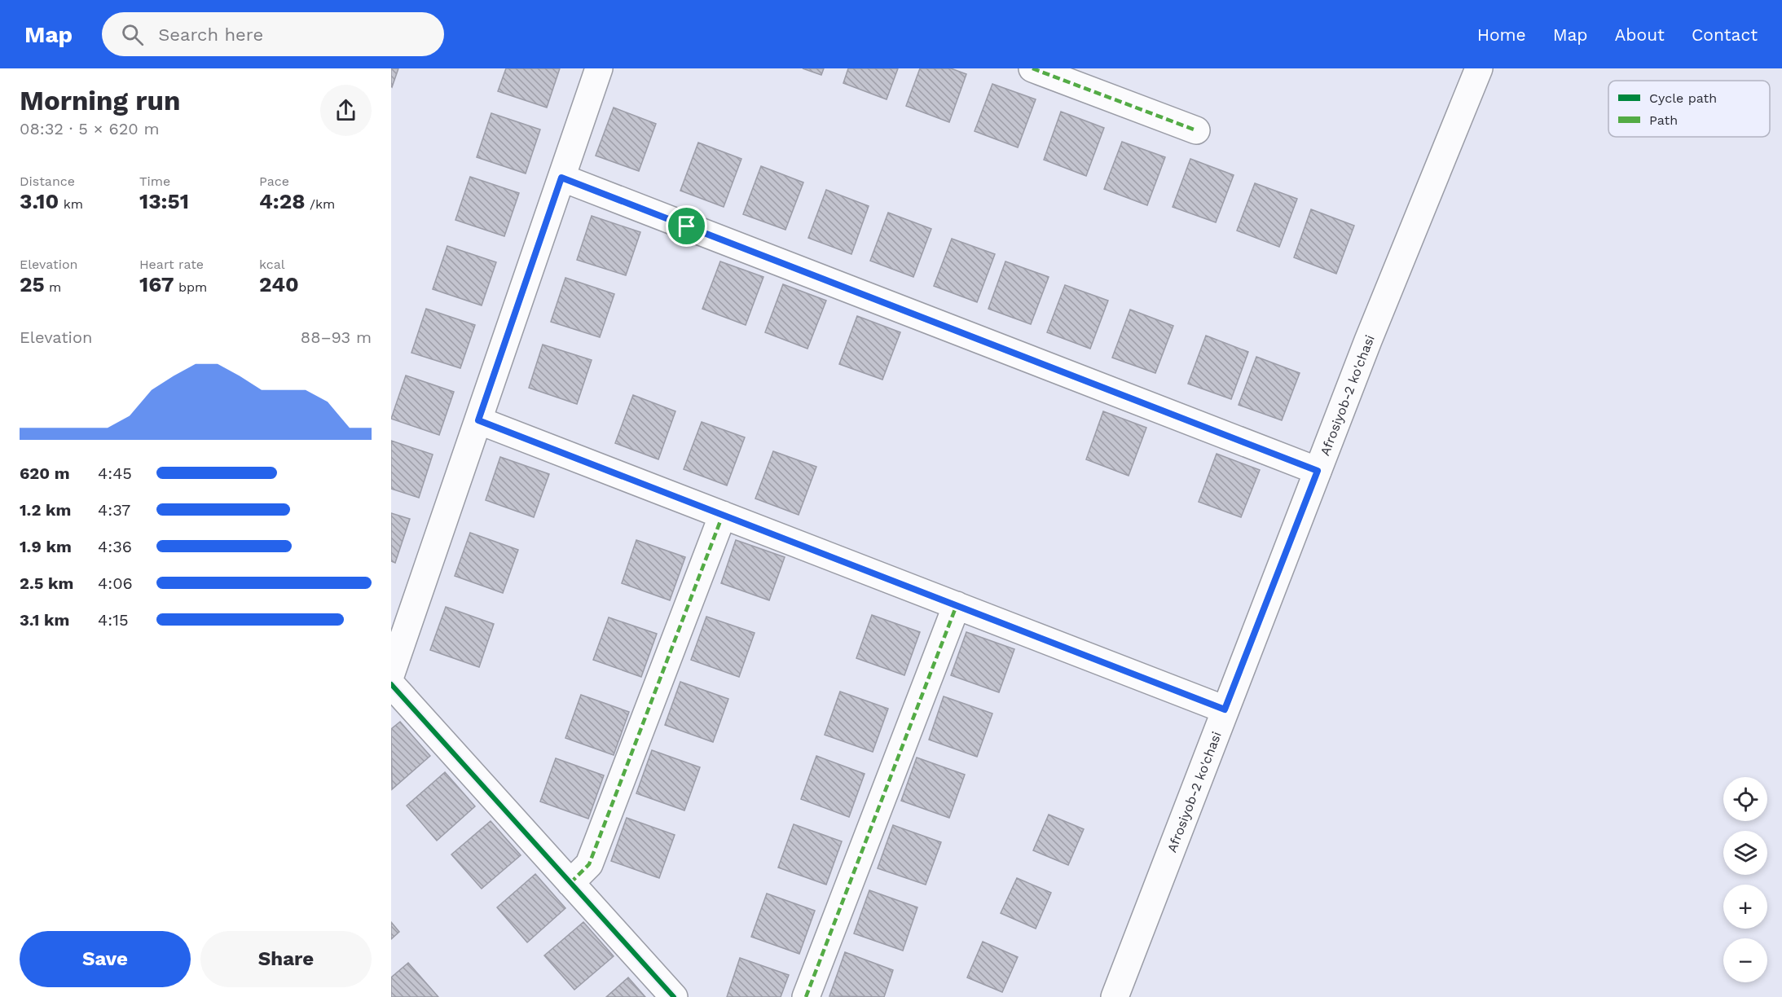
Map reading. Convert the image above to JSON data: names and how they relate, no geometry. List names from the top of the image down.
{
  "streets": {
    "street": ["Afrosiyob-2 ko'chasi"]
  },
  "legend": ["Cycle path", "Path"],
  "page": {
    "header": "Map",
    "search": "Search here",
    "nav": [
      "Home",
      "Map",
      "About",
      "Contact"
    ],
    "heading": ["Morning run", "08:32 · 5 × 620 m"],
    "stats": [
      ["Distance", "3.10 km"],
      ["Time", "13:51"],
      ["Pace", "4:28 /km"],
      ["Elevation", "25 m"],
      ["Heart rate", "167 bpm"],
      ["kcal", "240"]
    ],
    "chart": ["Elevation", "88–93 m"],
    "list": [
      {
        "name": "620 m",
        "note": "4:45"
      },
      {
        "name": "1.2 km",
        "note": "4:37"
      },
      {
        "name": "1.9 km",
        "note": "4:36"
      },
      {
        "name": "2.5 km",
        "note": "4:06"
      },
      {
        "name": "3.1 km",
        "note": "4:15"
      }
    ],
    "map_buttons": ["+", "−"],
    "buttons": ["Save", "Share"]
  }
}
